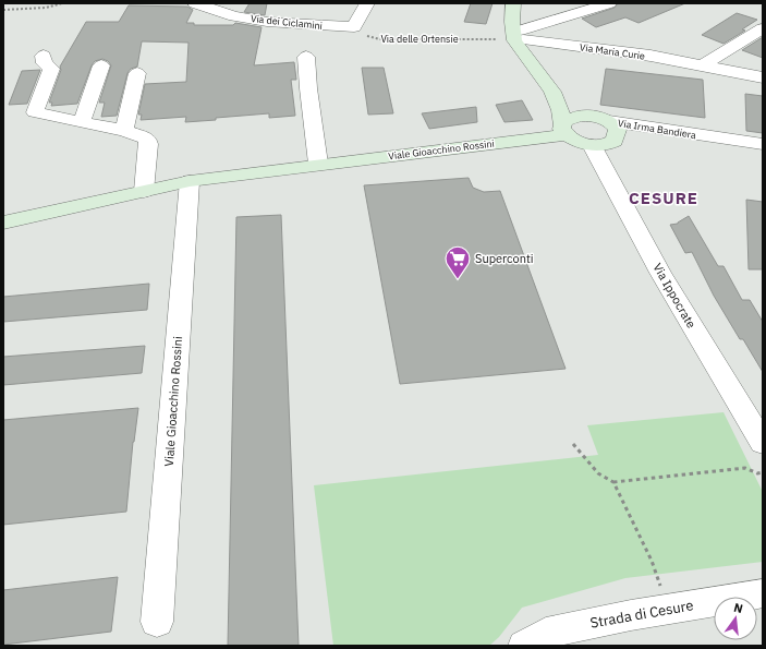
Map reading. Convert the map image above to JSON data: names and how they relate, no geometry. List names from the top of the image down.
{
  "streets": {
    "street": [
      "Via dei Ciclamini",
      "Via Maria Curie",
      "Via Irma Bandiera",
      "Viale Gioacchino Rossini",
      "Via Ippocrate",
      "Strada di Cesure"
    ],
    "path": ["Via delle Ortensie"]
  },
  "crossings": [
    ["Via dei Ciclamini", "Via delle Ortensie"],
    ["Via delle Ortensie", "Via Maria Curie"]
  ],
  "districts": ["CESURE"],
  "places": {
    "supermarket": ["Superconti"]
  },
  "north": "top"
}
